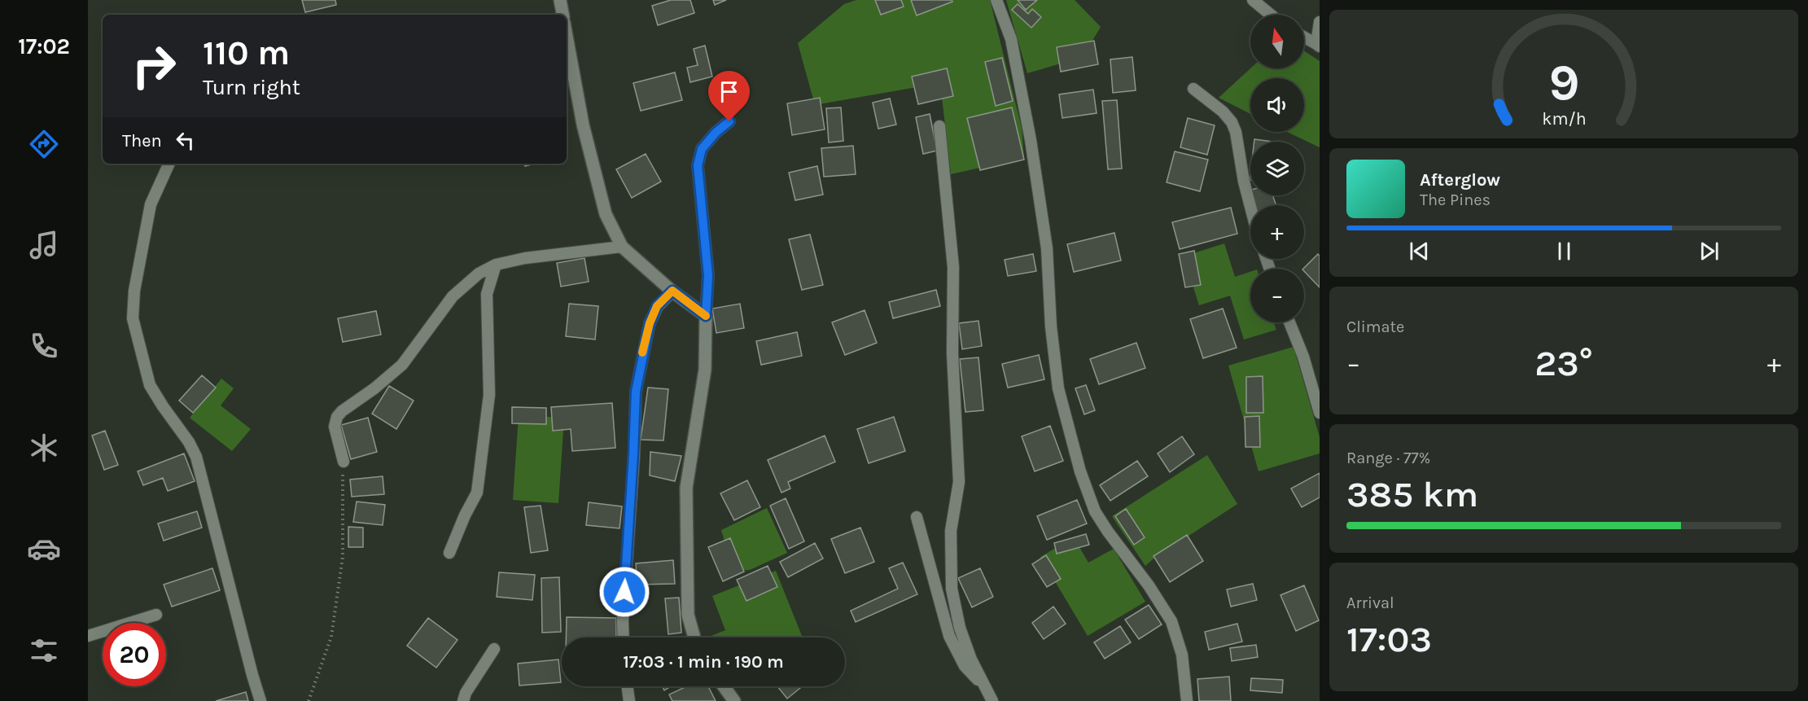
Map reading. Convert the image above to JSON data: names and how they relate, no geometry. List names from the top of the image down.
{
  "north": "top",
  "page": {
    "tabs": "17:02",
    "map_buttons": ["+", "−"],
    "turn": ["110 m", "Turn right"],
    "then": "Then",
    "song": ["Afterglow", "The Pines"],
    "tile": [
      "Climate",
      ["Range · 77%", "385 km"],
      ["Arrival", "17:03"]
    ],
    "heat": ["−", "23°", "+"],
    "limit": "20",
    "trip": "17:03 · 1 min · 190 m",
    "gauge": ["9", "km/h"]
  }
}
